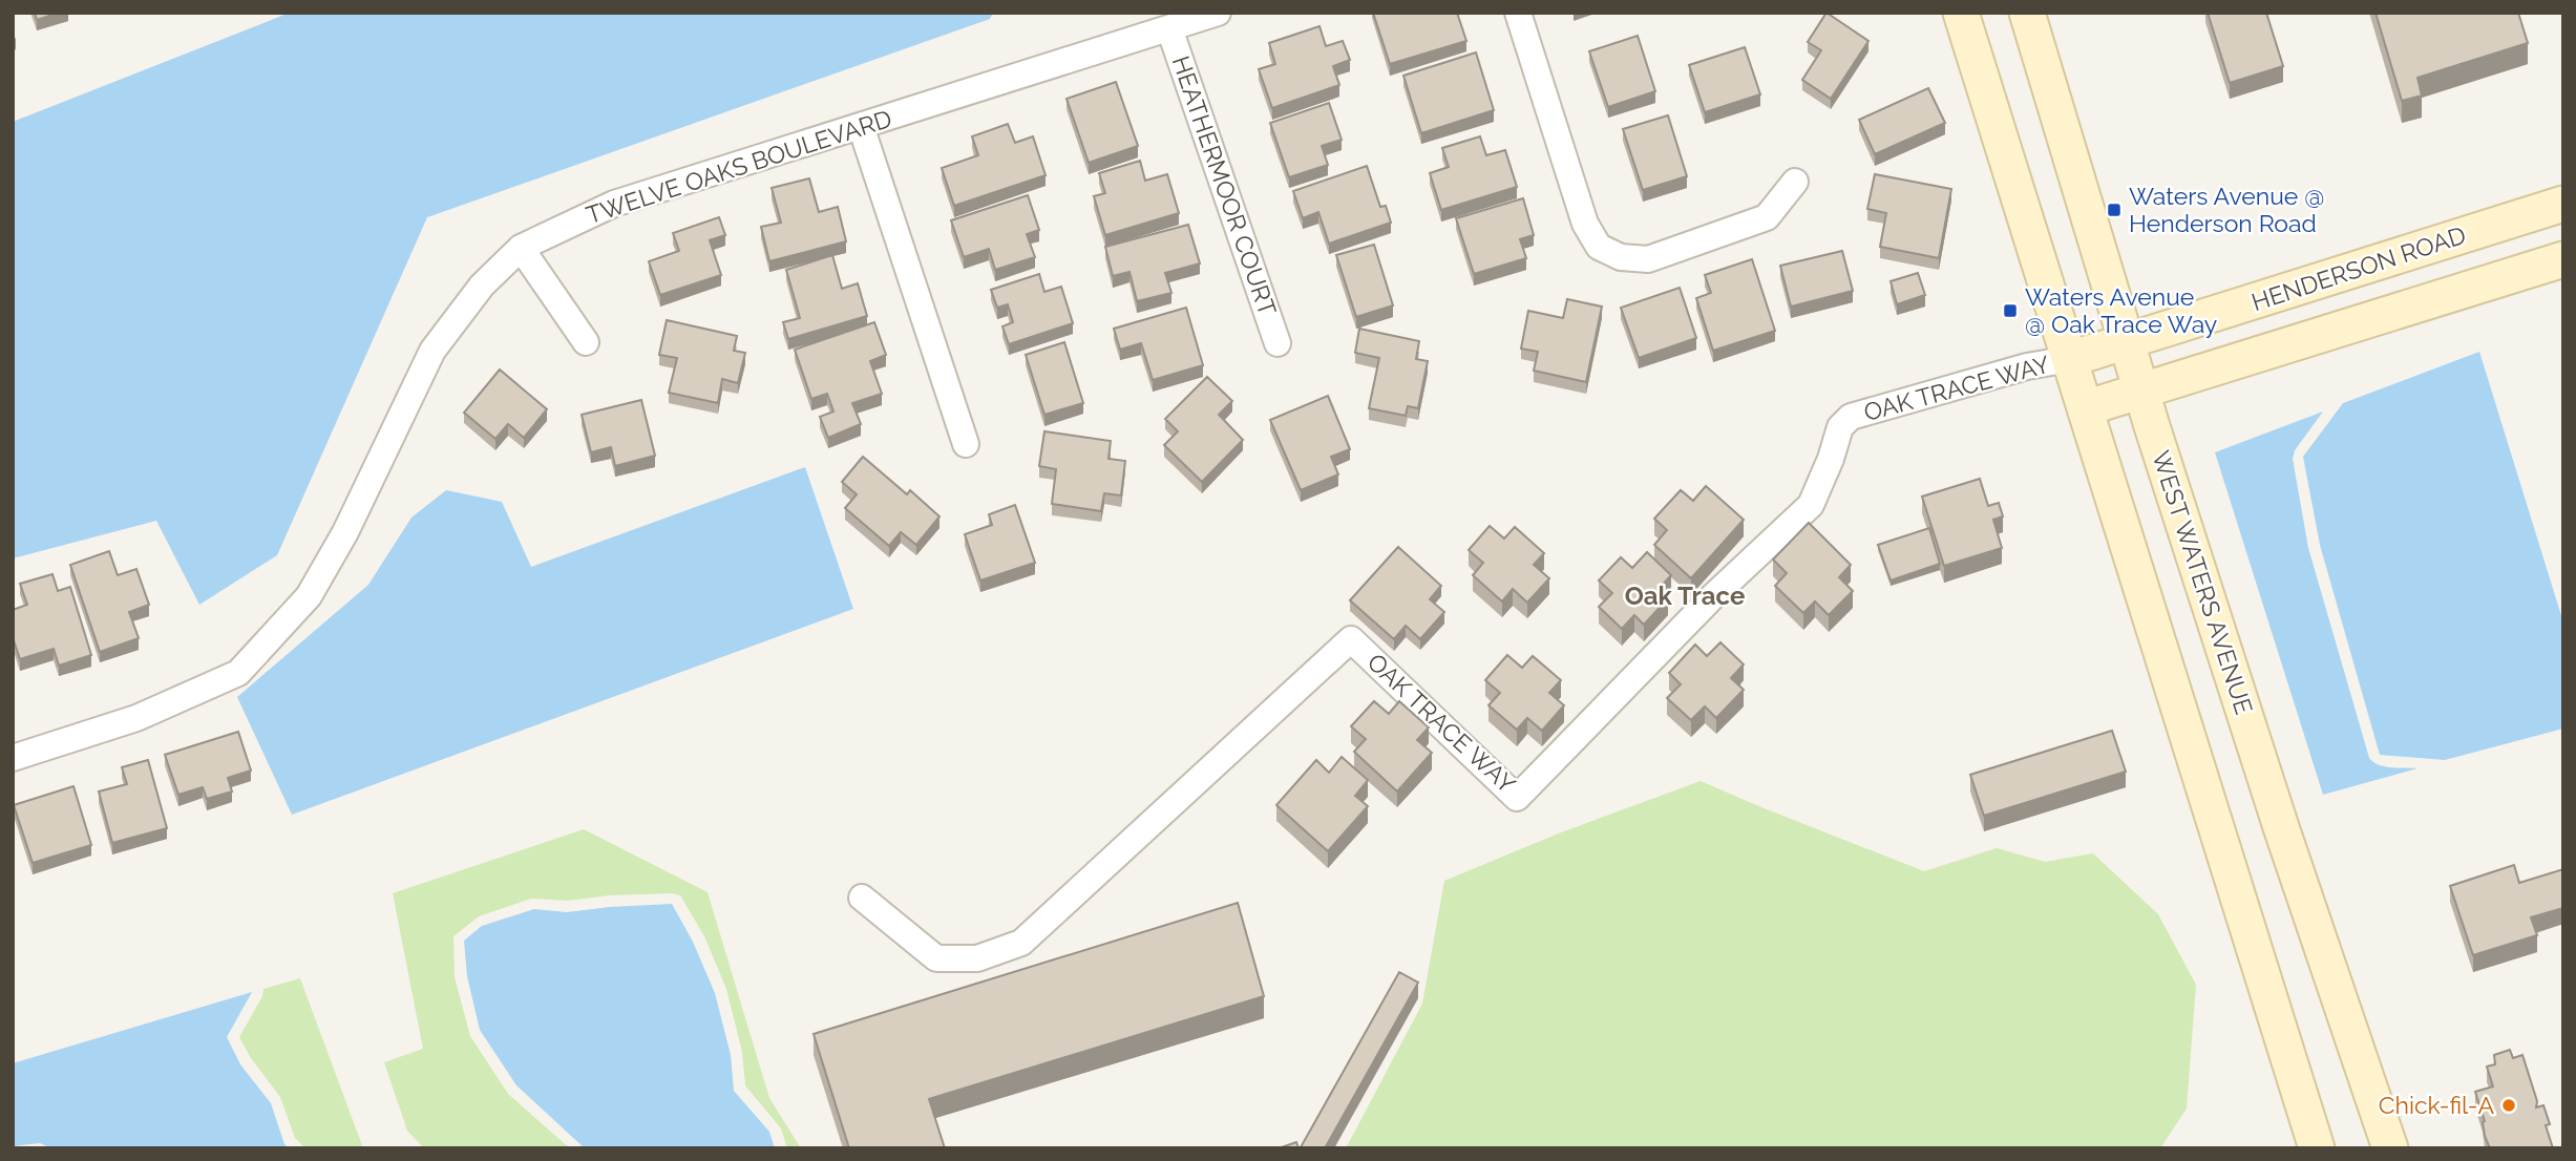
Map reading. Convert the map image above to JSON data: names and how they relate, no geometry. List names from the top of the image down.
{
  "streets": {
    "main road": ["HENDERSON ROAD", "WEST WATERS AVENUE"],
    "street": ["TWELVE OAKS BOULEVARD", "HEATHERMOOR COURT", "OAK TRACE WAY"]
  },
  "crossings": [
    ["TWELVE OAKS BOULEVARD", "HEATHERMOOR COURT"],
    ["HENDERSON ROAD", "OAK TRACE WAY"],
    ["HENDERSON ROAD", "WEST WATERS AVENUE"]
  ],
  "districts": ["Oak Trace"],
  "places": {
    "transit": ["Waters Avenue @ Henderson Road", "Waters Avenue @ Oak Trace Way"],
    "other": ["Chick-fil-A"]
  }
}
